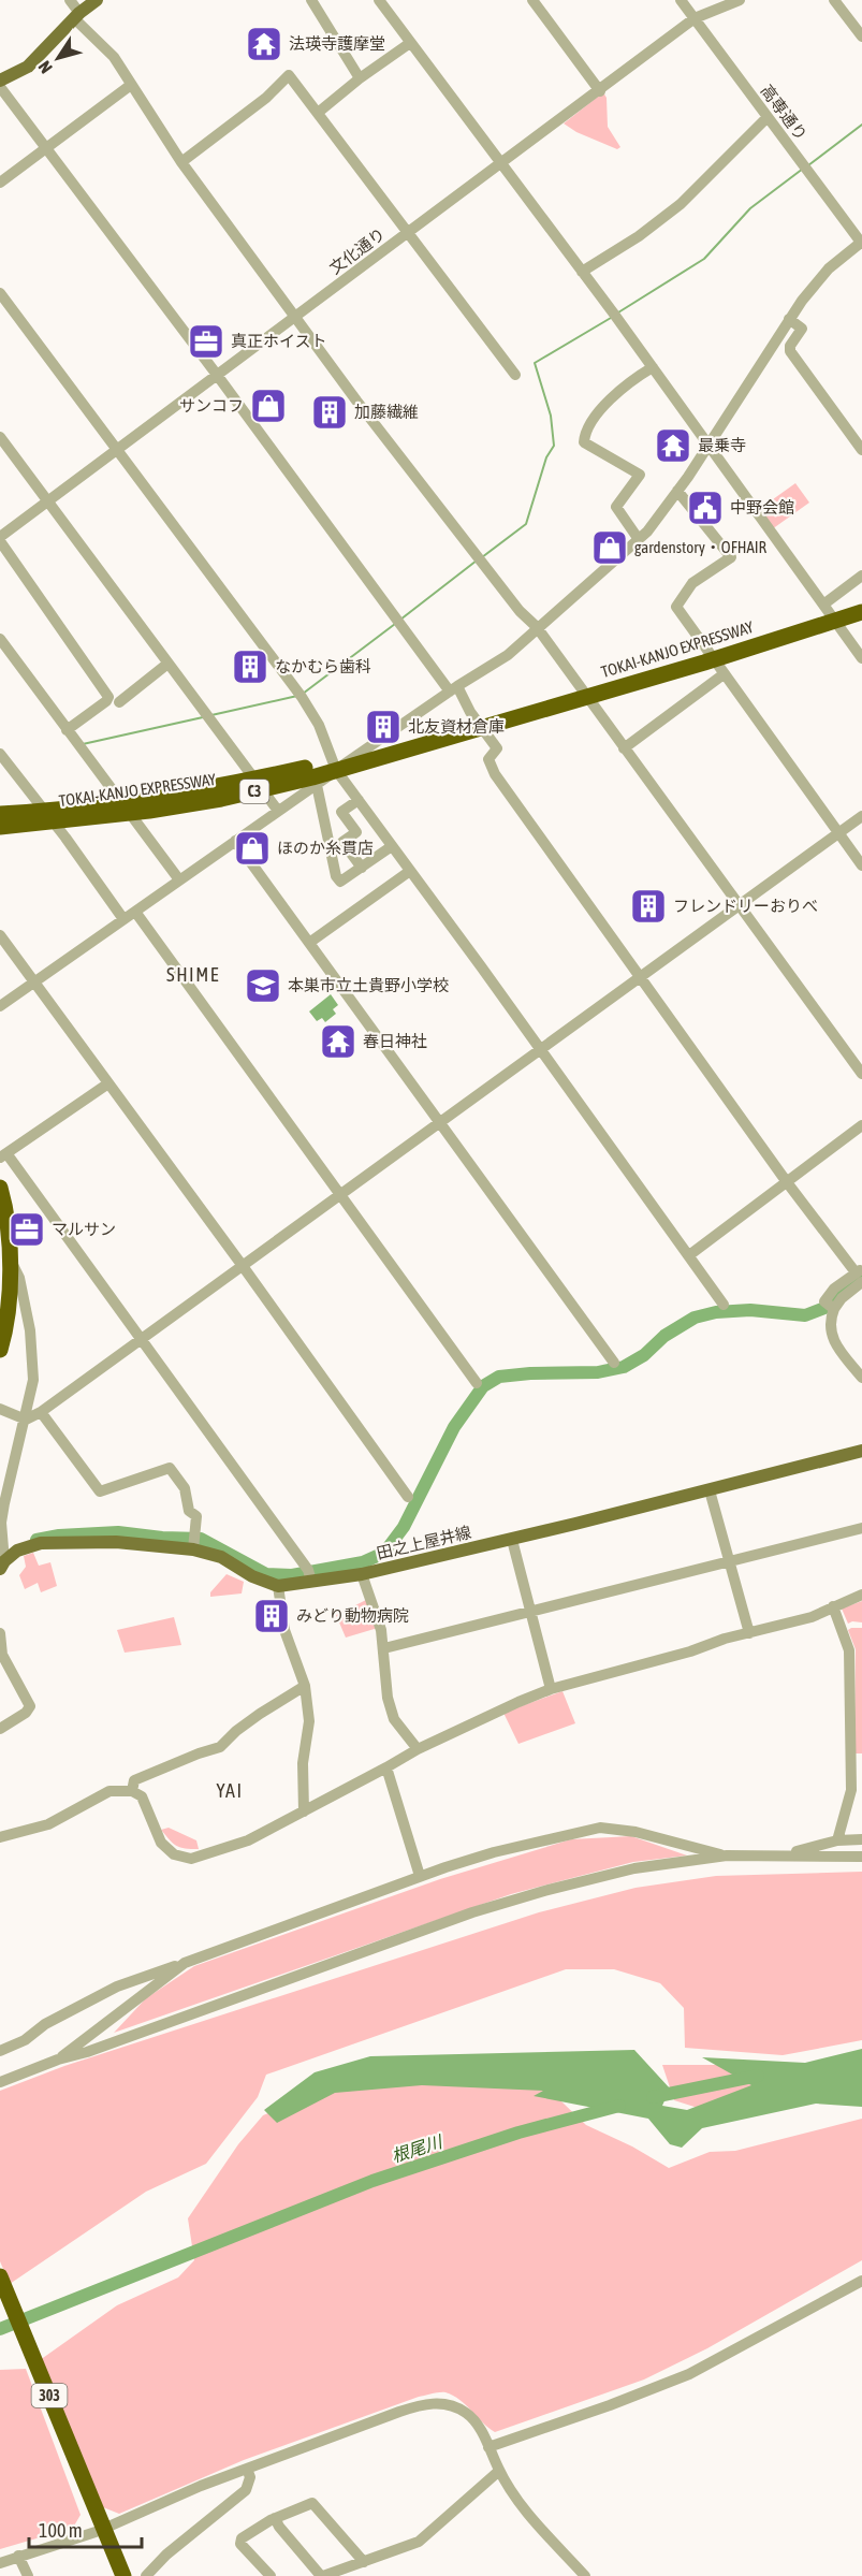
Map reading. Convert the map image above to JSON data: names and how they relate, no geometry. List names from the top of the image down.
{
  "streets": {
    "highway": ["TOKAI-KANJO EXPRESSWAY", "C3", "303"],
    "main road": ["田之上屋井線"],
    "street": ["高専通り", "文化通り"]
  },
  "crossings": [
    ["高専通り", "文化通り"]
  ],
  "districts": ["SHIME", "YAI"],
  "water": ["根尾川"],
  "places": {
    "temple": ["法瑛寺護摩堂", "最乗寺", "春日神社"],
    "office": ["真正ホイスト", "マルサン"],
    "shop": ["サンコフ", "gardenstory・OFHAIR", "ほのか糸貫店"],
    "building": [
      "加藤繊維",
      "なかむら歯科",
      "北友資材倉庫",
      "フレンドリーおりべ",
      "みどり動物病院"
    ],
    "public building": ["中野会館"],
    "school or university": ["本巣市立土貴野小学校"]
  },
  "scale_bar": "100 m",
  "north": "bottom left"
}
